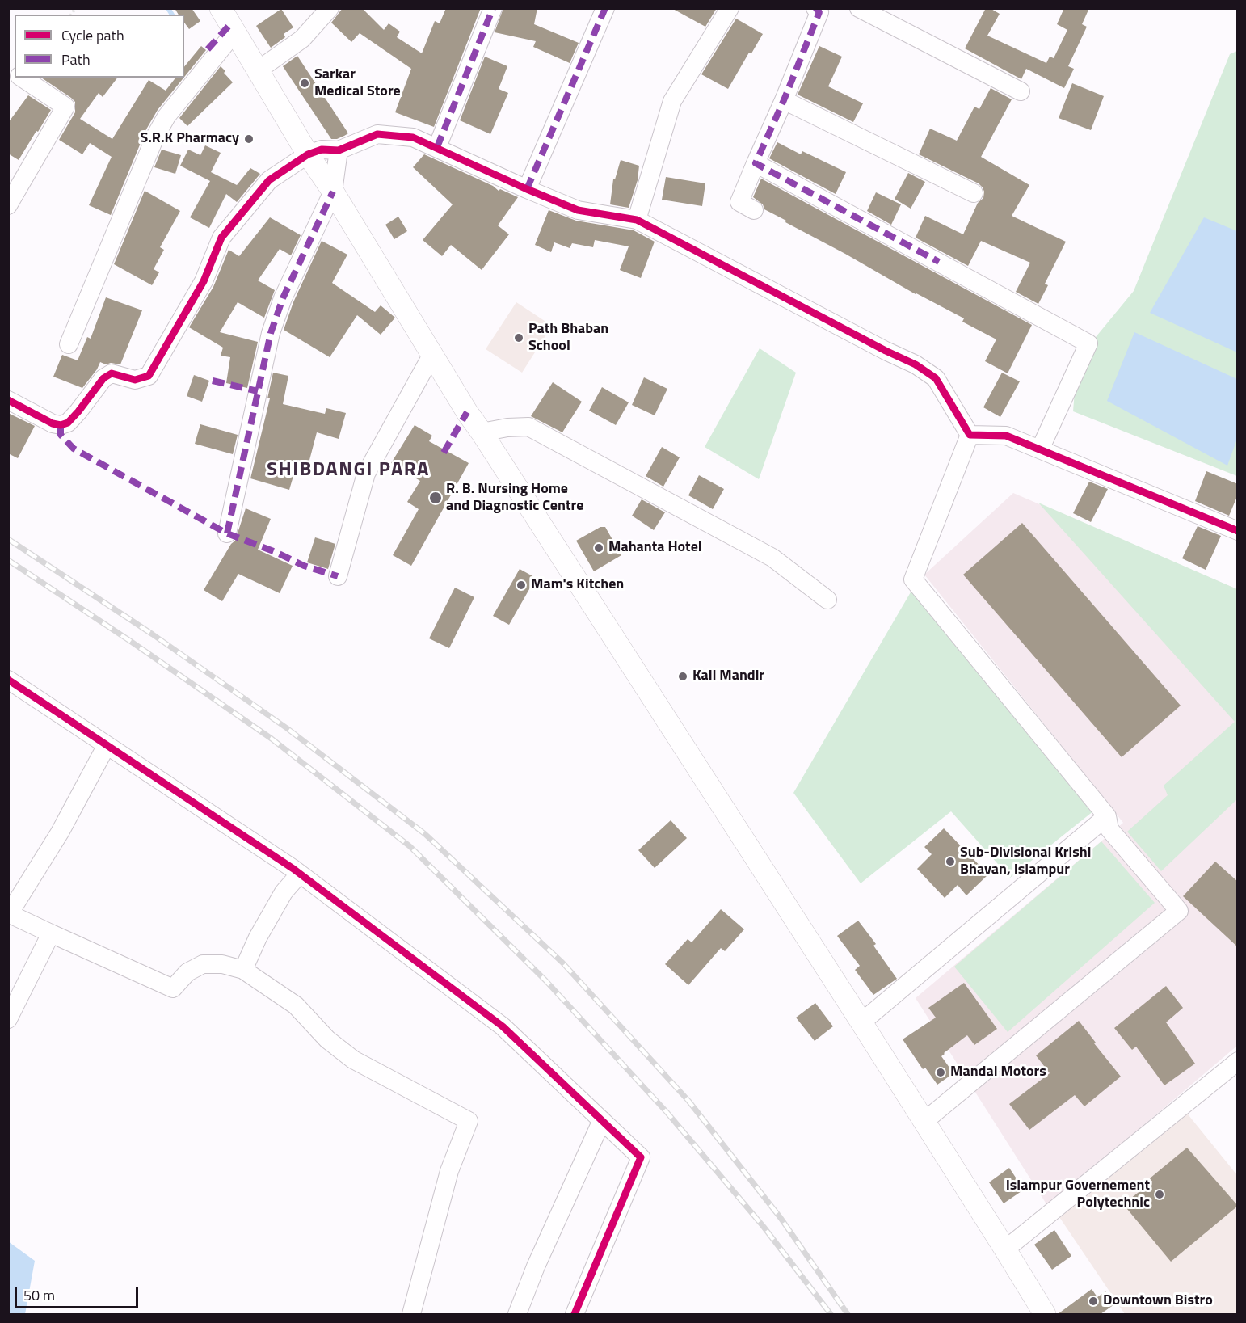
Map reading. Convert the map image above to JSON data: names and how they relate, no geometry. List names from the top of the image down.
{
  "districts": ["SHIBDANGI PARA"],
  "places": [
    "Sarkar Medical Store",
    "S.R.K Pharmacy",
    "Path Bhaban School",
    "R. B. Nursing Home and Diagnostic Centre",
    "Mahanta Hotel",
    "Mam's Kitchen",
    "Kali Mandir",
    "Sub-Divisional Krishi Bhavan, Islampur",
    "Mandal Motors",
    "Islampur Governement Polytechnic",
    "Downtown Bistro"
  ],
  "legend": ["Cycle path", "Path"],
  "scale_bar": "50 m"
}
